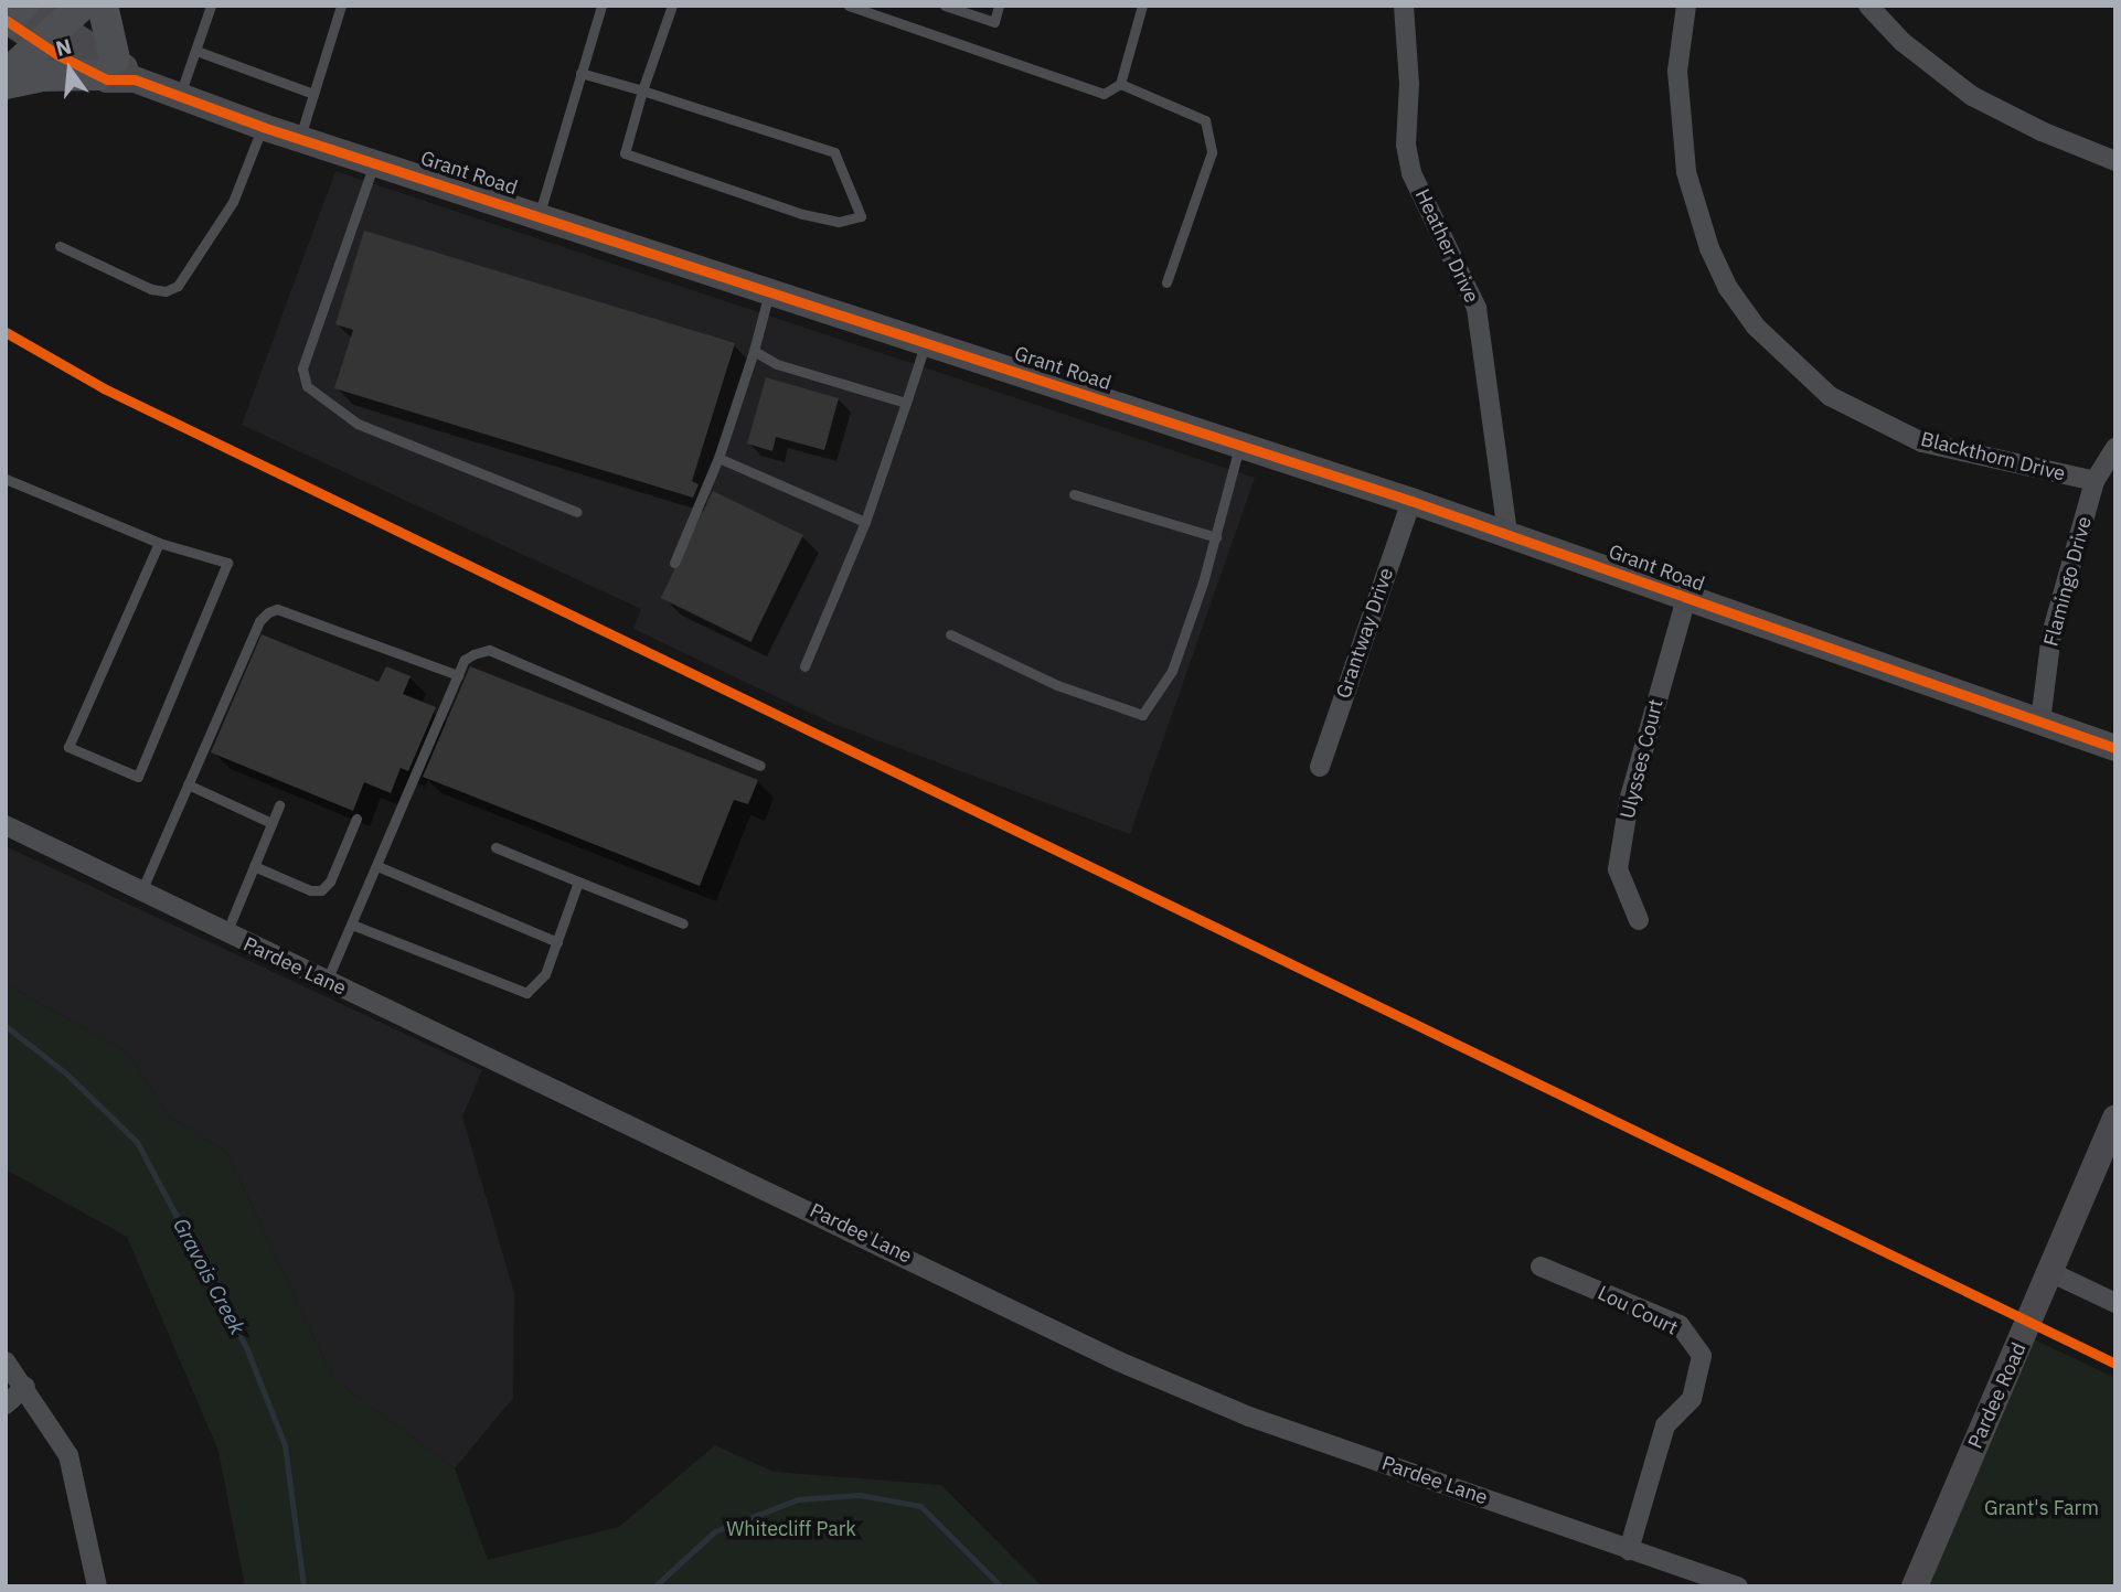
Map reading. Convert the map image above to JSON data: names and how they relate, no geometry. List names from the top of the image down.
{
  "streets": {
    "street": [
      "Grant Road",
      "Heather Drive",
      "Blackthorn Drive",
      "Flamingo Drive",
      "Grantway Drive",
      "Ulysses Court",
      "Pardee Lane",
      "Lou Court",
      "Pardee Road"
    ]
  },
  "crossings": [
    ["Grant Road", "Heather Drive"],
    ["Grant Road", "Flamingo Drive"],
    ["Grant Road", "Grantway Drive"],
    ["Grant Road", "Ulysses Court"],
    ["Blackthorn Drive", "Flamingo Drive"],
    ["Pardee Lane", "Lou Court"]
  ],
  "water": ["Gravois Creek"],
  "parks": ["Grant's Farm", "Whitecliff Park"],
  "north": "top"
}
